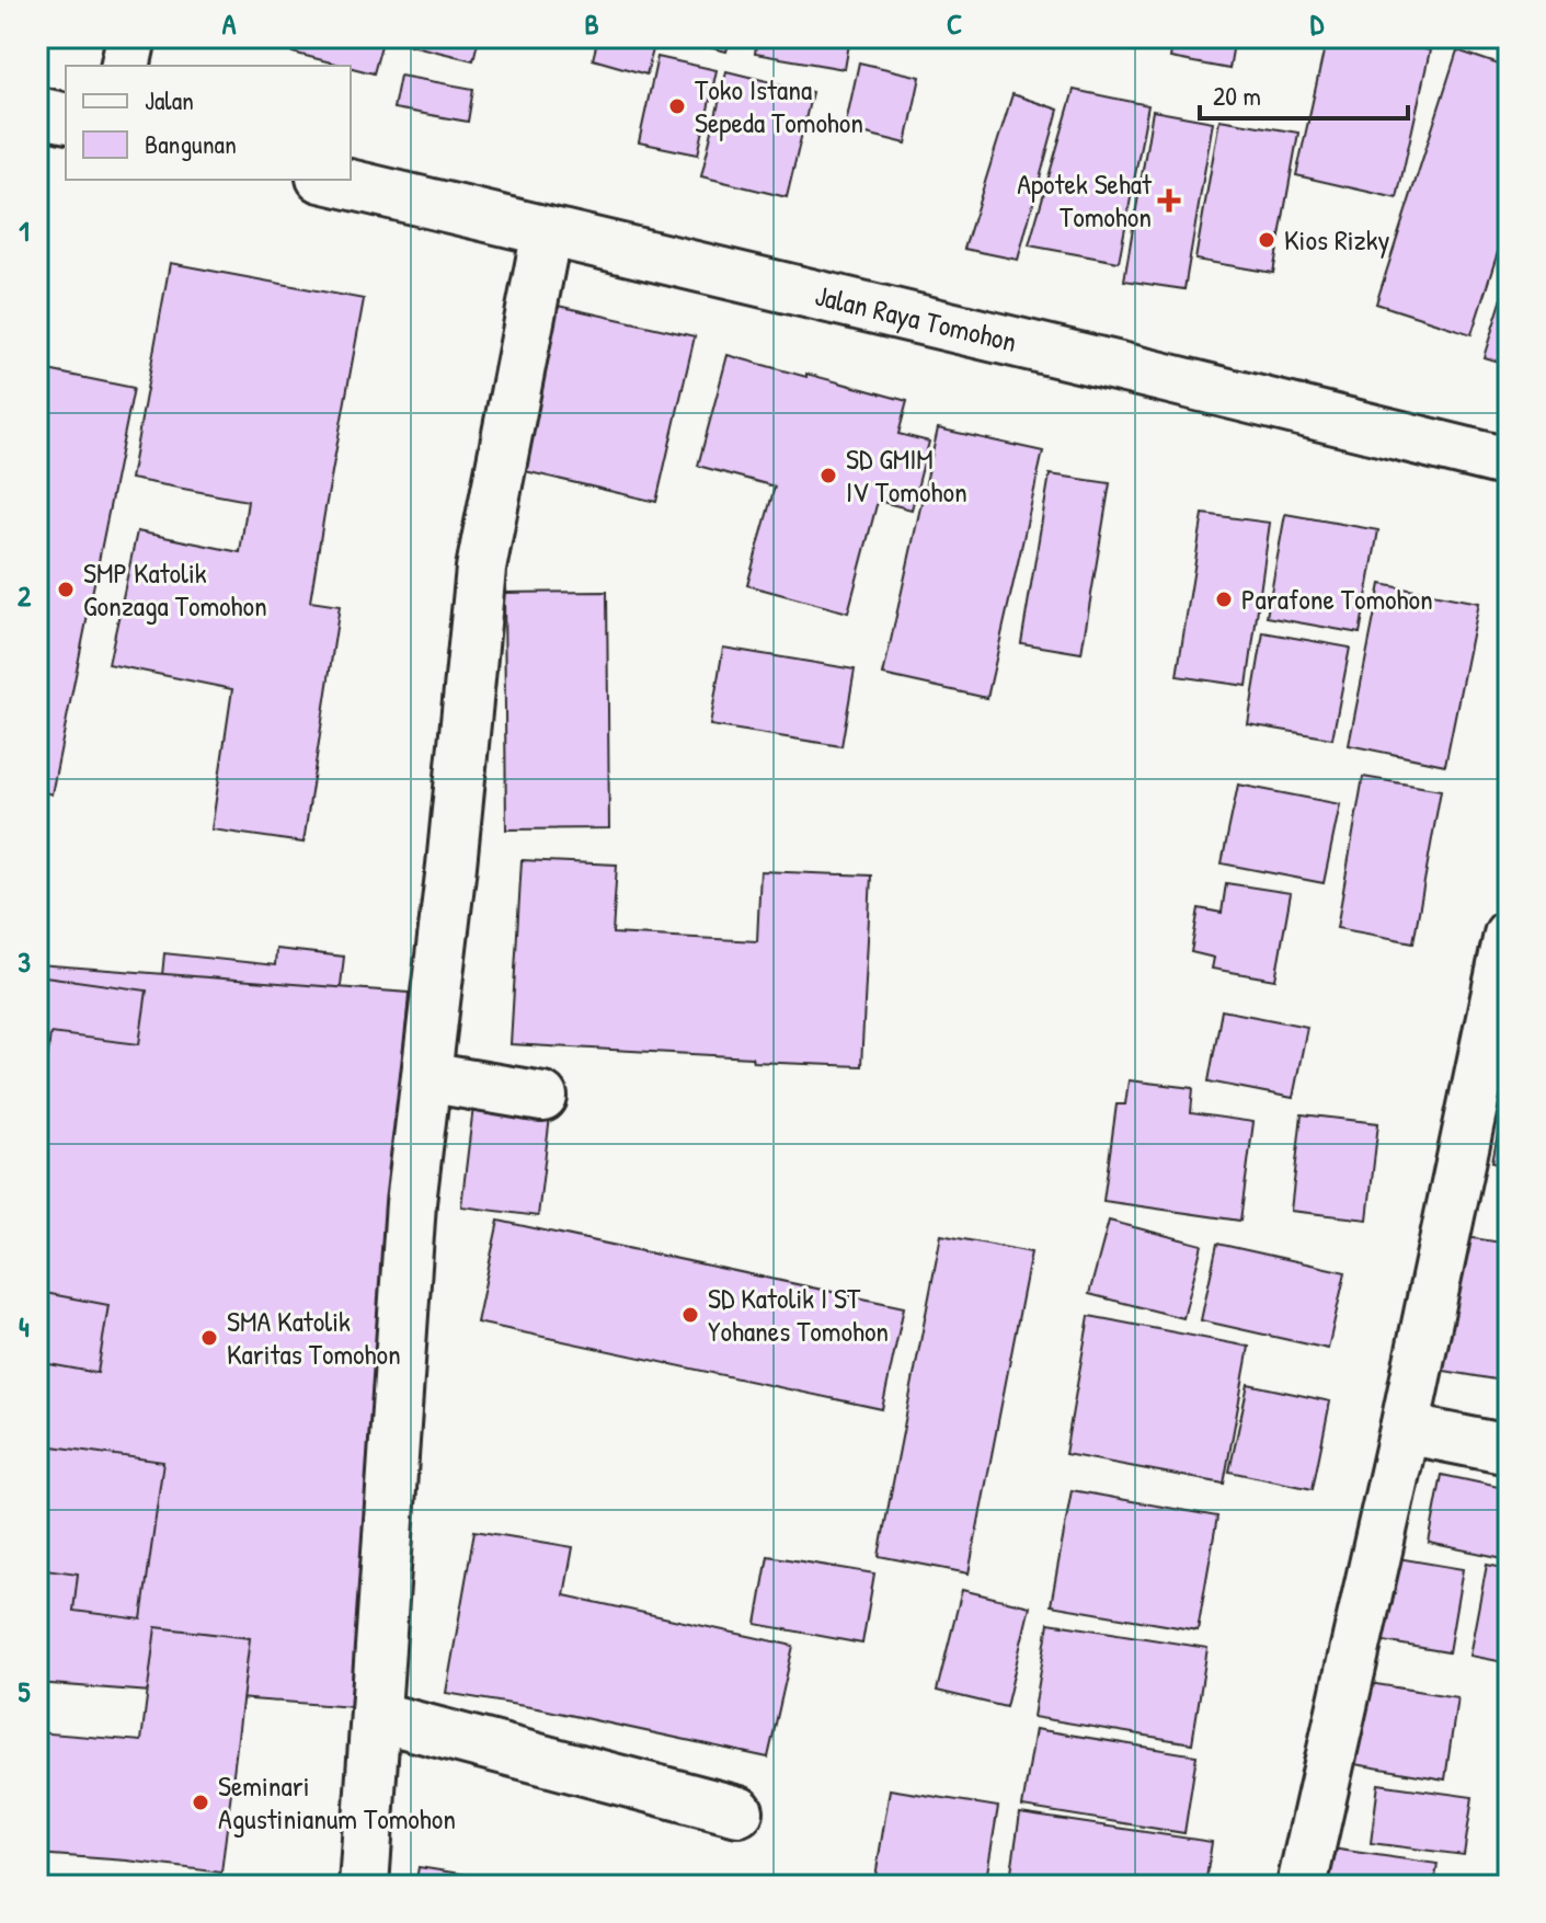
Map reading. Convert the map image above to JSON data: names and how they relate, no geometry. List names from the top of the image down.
{
  "streets": {
    "main road": ["Jalan Raya Tomohon"]
  },
  "places": {
    "other": [
      "Toko Istana Sepeda Tomohon",
      "Kios Rizky",
      "SD GMIM IV Tomohon",
      "SMP Katolik Gonzaga Tomohon",
      "Parafone Tomohon",
      "SD Katolik I ST Yohanes Tomohon",
      "SMA Katolik Karitas Tomohon",
      "Seminari Agustinianum Tomohon"
    ],
    "health": ["Apotek Sehat Tomohon"]
  },
  "legend": ["Jalan", "Bangunan"],
  "scale_bar": "20 m",
  "grid": {
    "columns": [
      "A",
      "B",
      "C",
      "D"
    ],
    "rows": [
      "1",
      "2",
      "3",
      "4",
      "5"
    ]
  }
}
